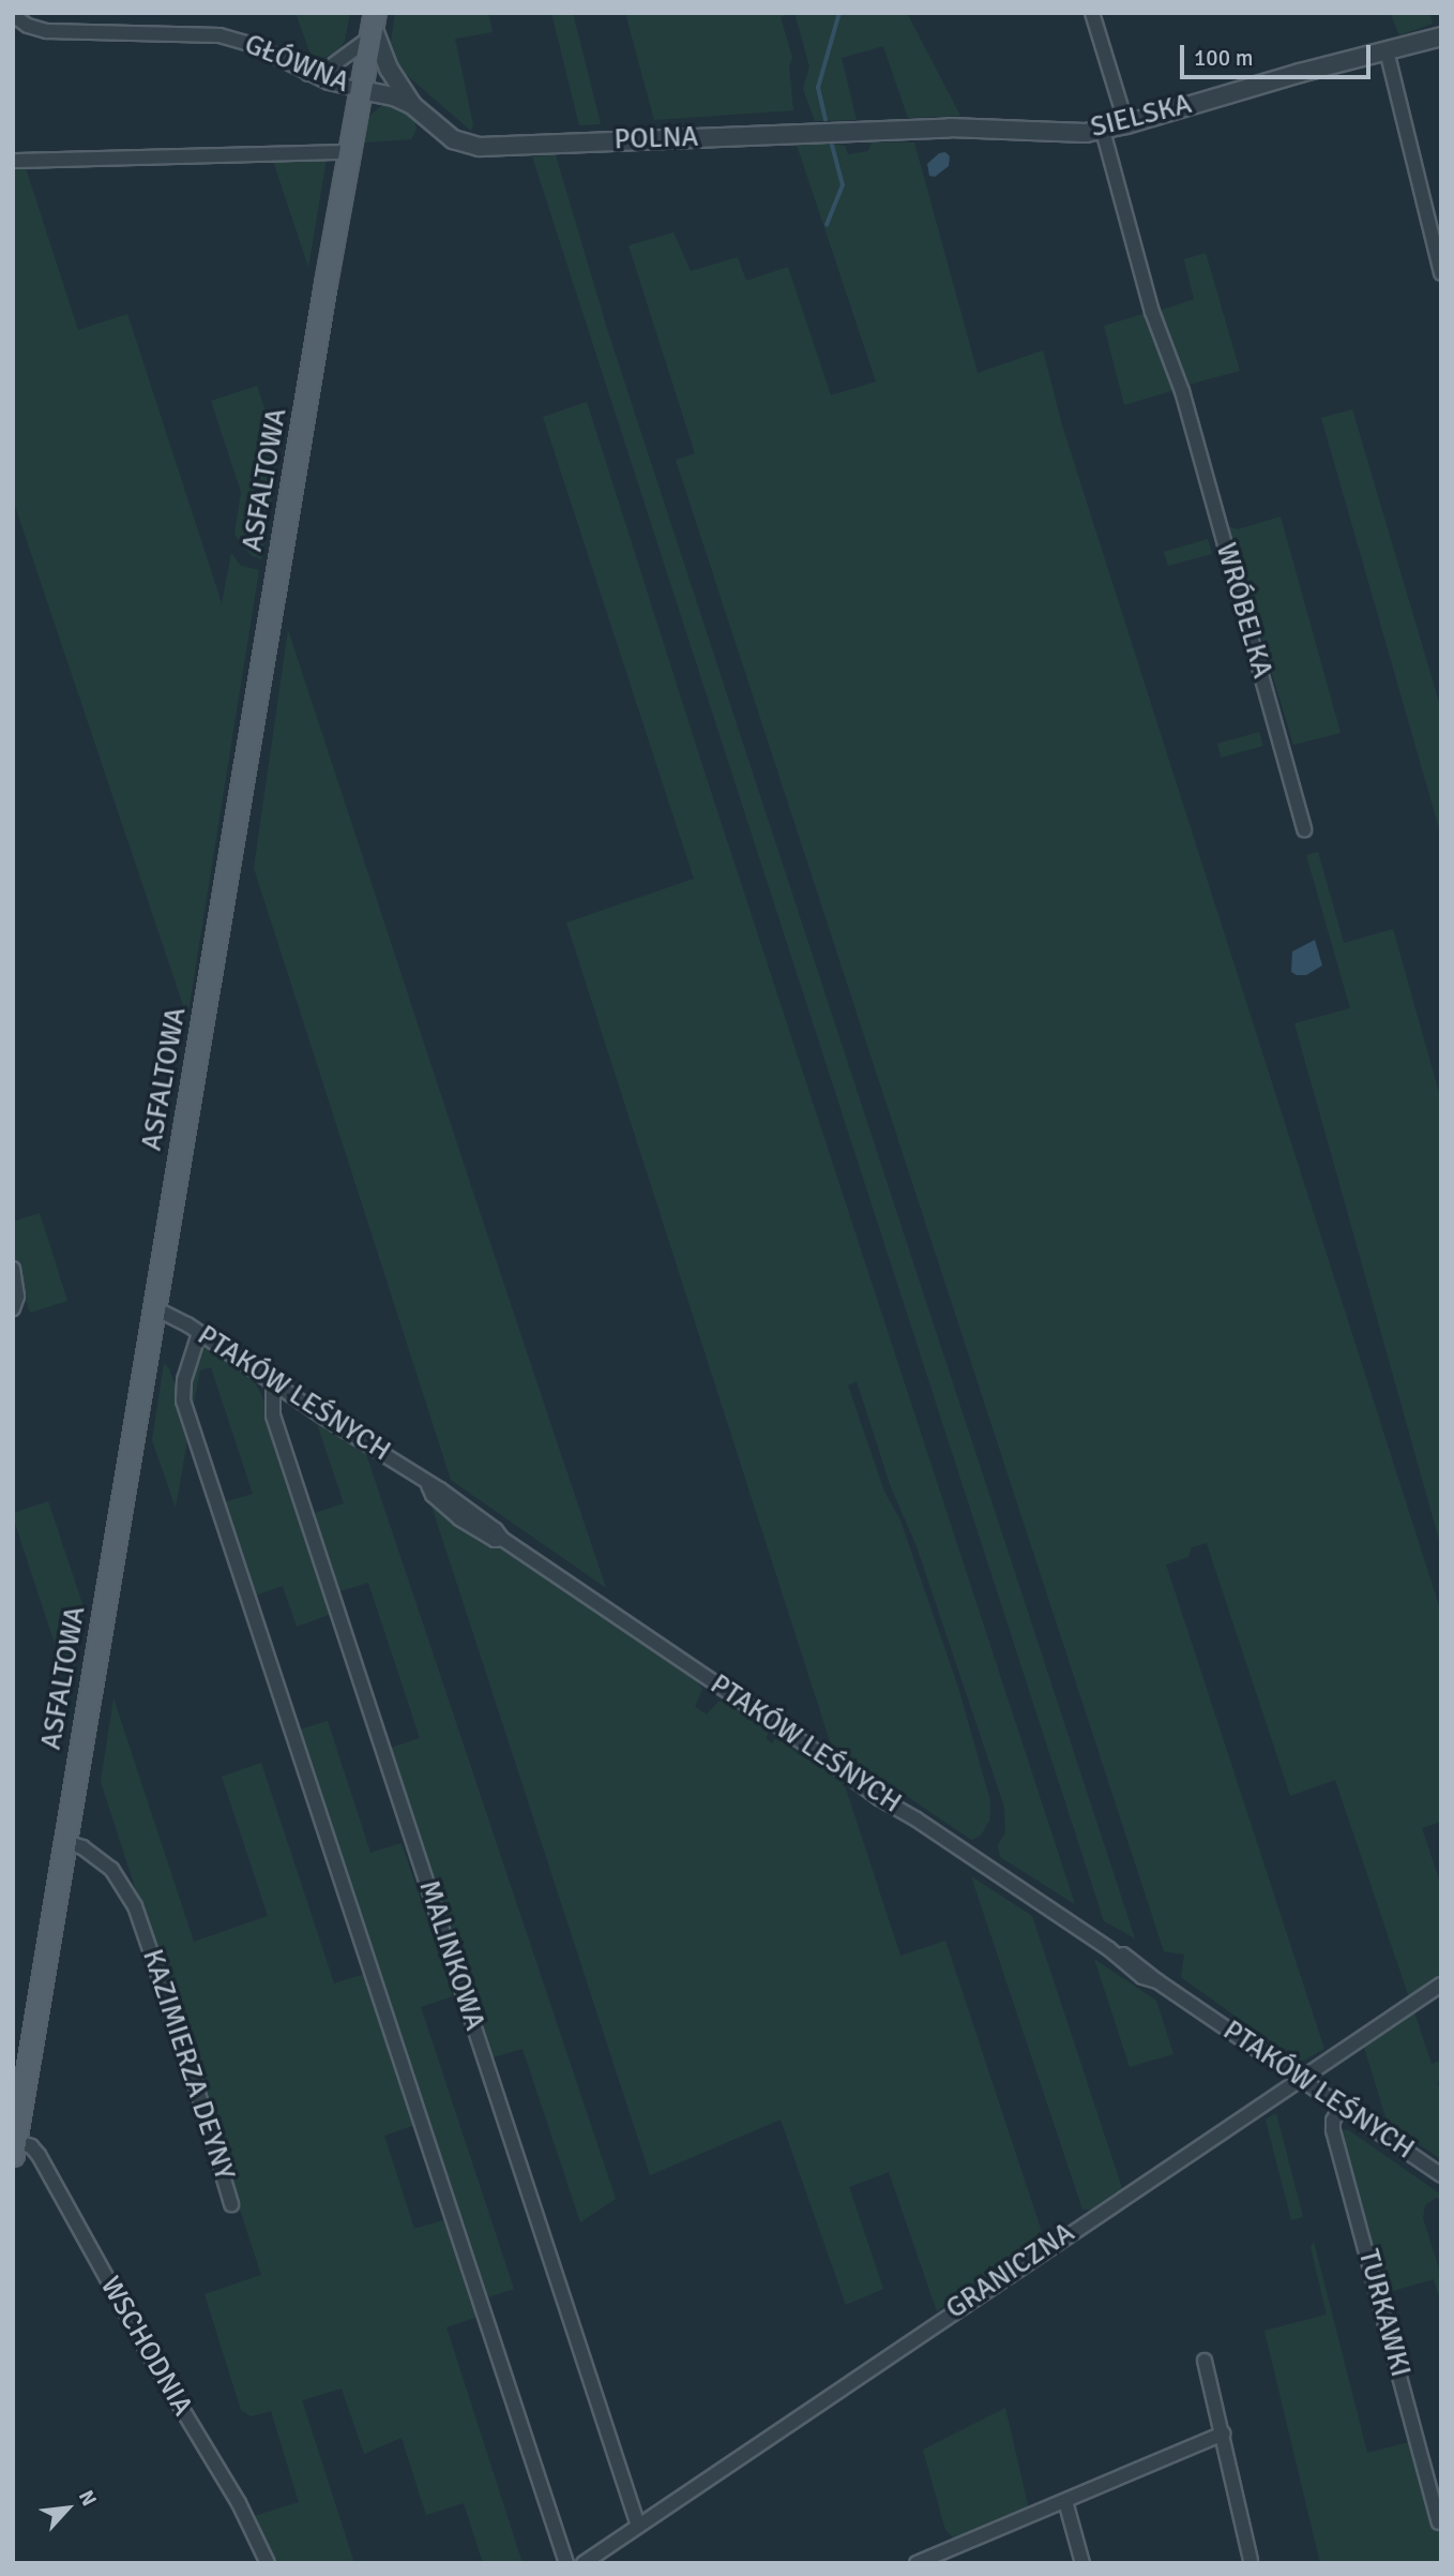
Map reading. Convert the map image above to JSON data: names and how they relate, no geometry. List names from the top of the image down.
{
  "streets": {
    "main road": ["ASFALTOWA"],
    "street": [
      "GŁÓWNA",
      "SIELSKA",
      "POLNA",
      "WRÓBELKA",
      "PTAKÓW LEŚNYCH",
      "MALINKOWA",
      "KAZIMIERZA DEYNY",
      "GRANICZNA",
      "TURKAWKI",
      "WSCHODNIA"
    ]
  },
  "crossings": [
    ["GŁÓWNA", "POLNA"],
    ["GŁÓWNA", "ASFALTOWA"],
    ["SIELSKA", "POLNA"],
    ["SIELSKA", "WRÓBELKA"],
    ["POLNA", "ASFALTOWA"],
    ["ASFALTOWA", "PTAKÓW LEŚNYCH"],
    ["ASFALTOWA", "KAZIMIERZA DEYNY"],
    ["ASFALTOWA", "WSCHODNIA"],
    ["PTAKÓW LEŚNYCH", "MALINKOWA"],
    ["PTAKÓW LEŚNYCH", "GRANICZNA"],
    ["PTAKÓW LEŚNYCH", "TURKAWKI"],
    ["MALINKOWA", "GRANICZNA"]
  ],
  "scale_bar": "100 m",
  "north": "top right"
}
